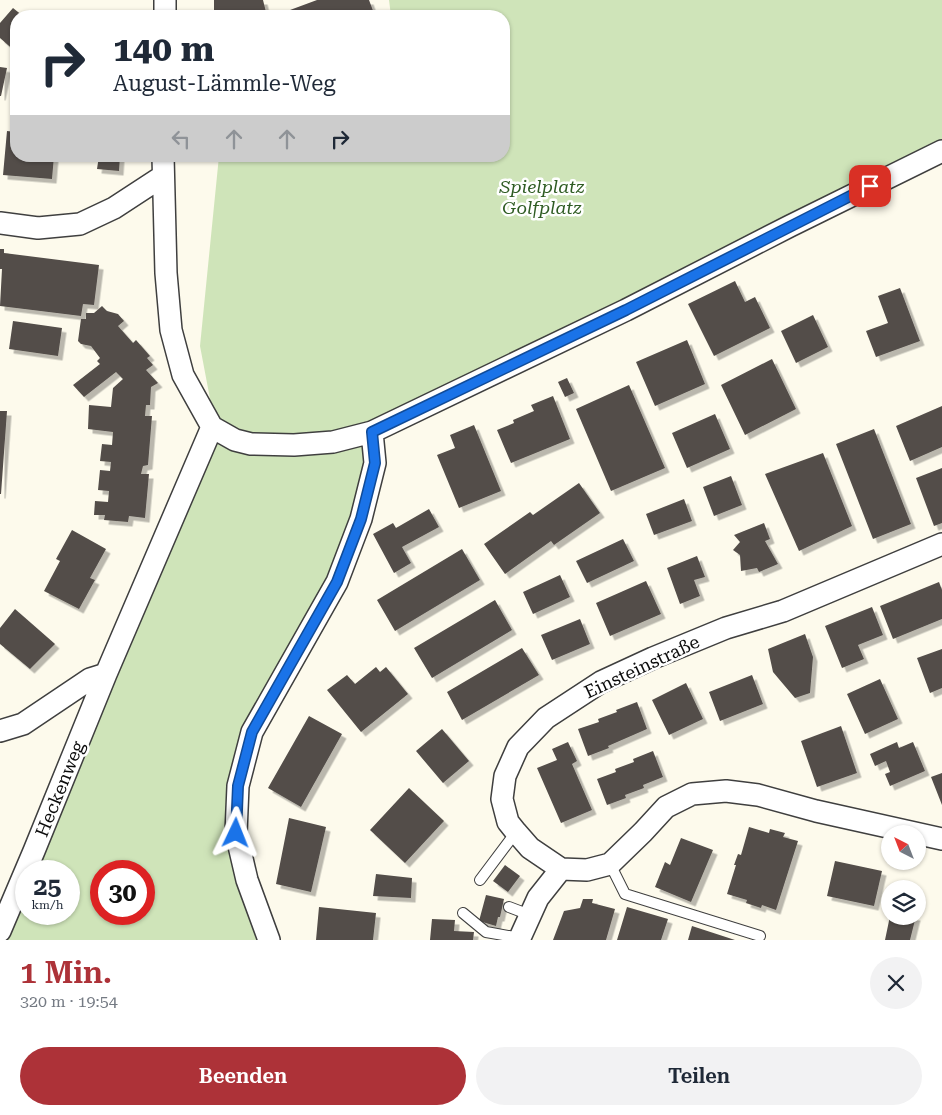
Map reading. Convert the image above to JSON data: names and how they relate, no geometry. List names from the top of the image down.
{
  "streets": {
    "street": ["Einsteinstraße", "Heckenweg"]
  },
  "parks": ["Spielplatz Golfplatz"],
  "north": "top left",
  "page": {
    "turn": ["140 m", "August-Lämmle-Weg"],
    "speed": "25 km/h",
    "limit": "30",
    "heading": ["1 Min.", "320 m · 19:54"],
    "buttons": ["Beenden", "Teilen"]
  }
}
